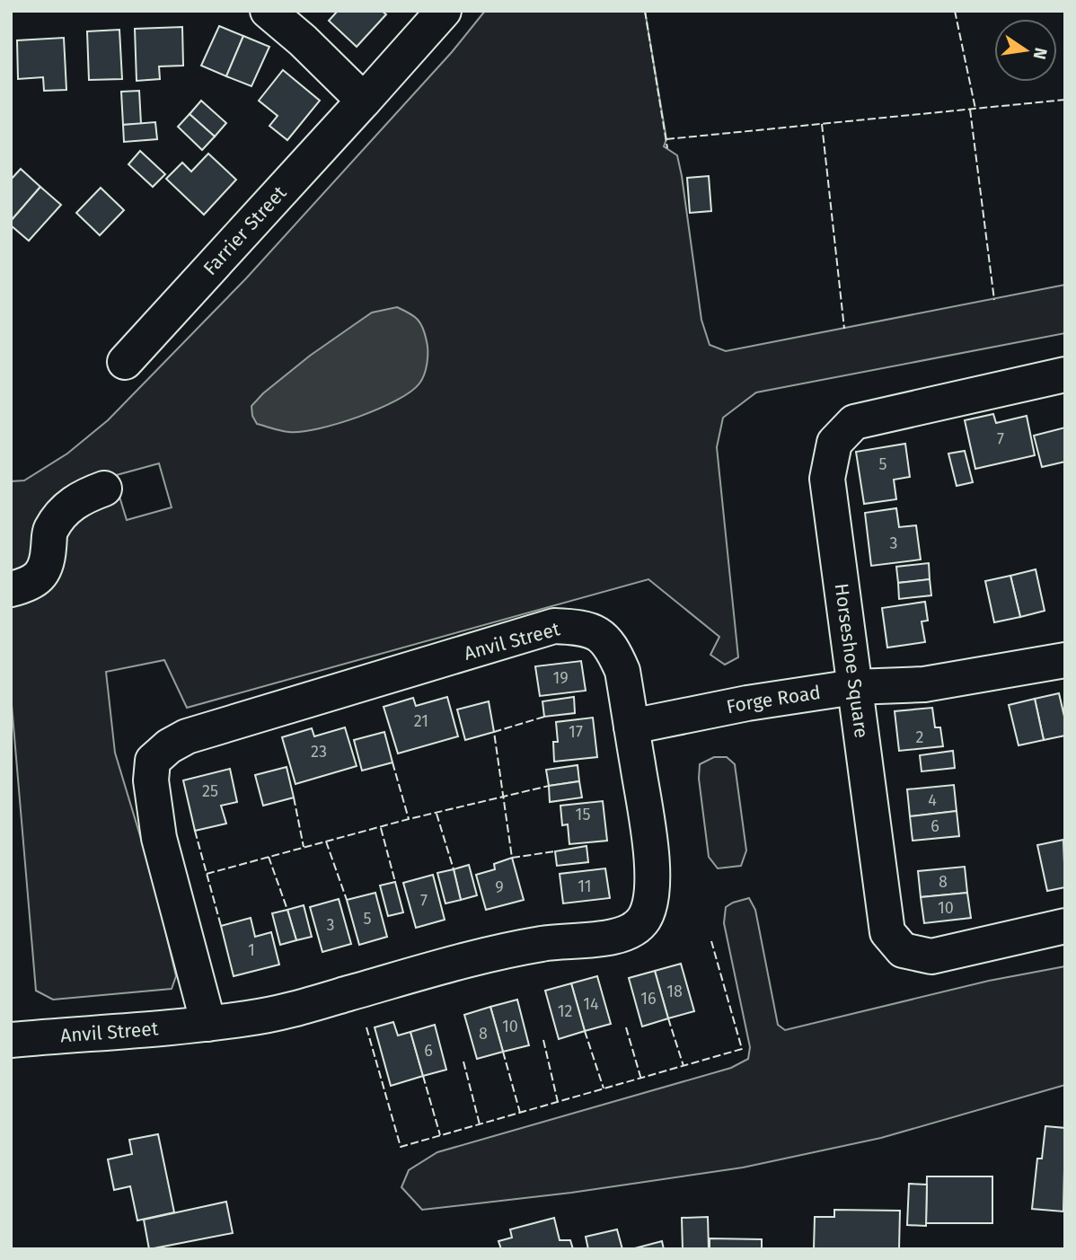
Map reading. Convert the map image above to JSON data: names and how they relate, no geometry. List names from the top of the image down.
{
  "streets": {
    "street": [
      "Farrier Street",
      "Anvil Street",
      "Horseshoe Square",
      "Forge Road"
    ]
  },
  "crossings": [
    ["Anvil Street", "Forge Road"],
    ["Horseshoe Square", "Forge Road"]
  ],
  "house_numbers": [
    "7",
    "5",
    "3",
    "19",
    "21",
    "17",
    "2",
    "23",
    "25",
    "4",
    "15",
    "6",
    "8",
    "11",
    "9",
    "7",
    "10",
    "5",
    "3",
    "1",
    "18",
    "16",
    "14",
    "12",
    "10",
    "8",
    "6"
  ],
  "north": "right"
}
